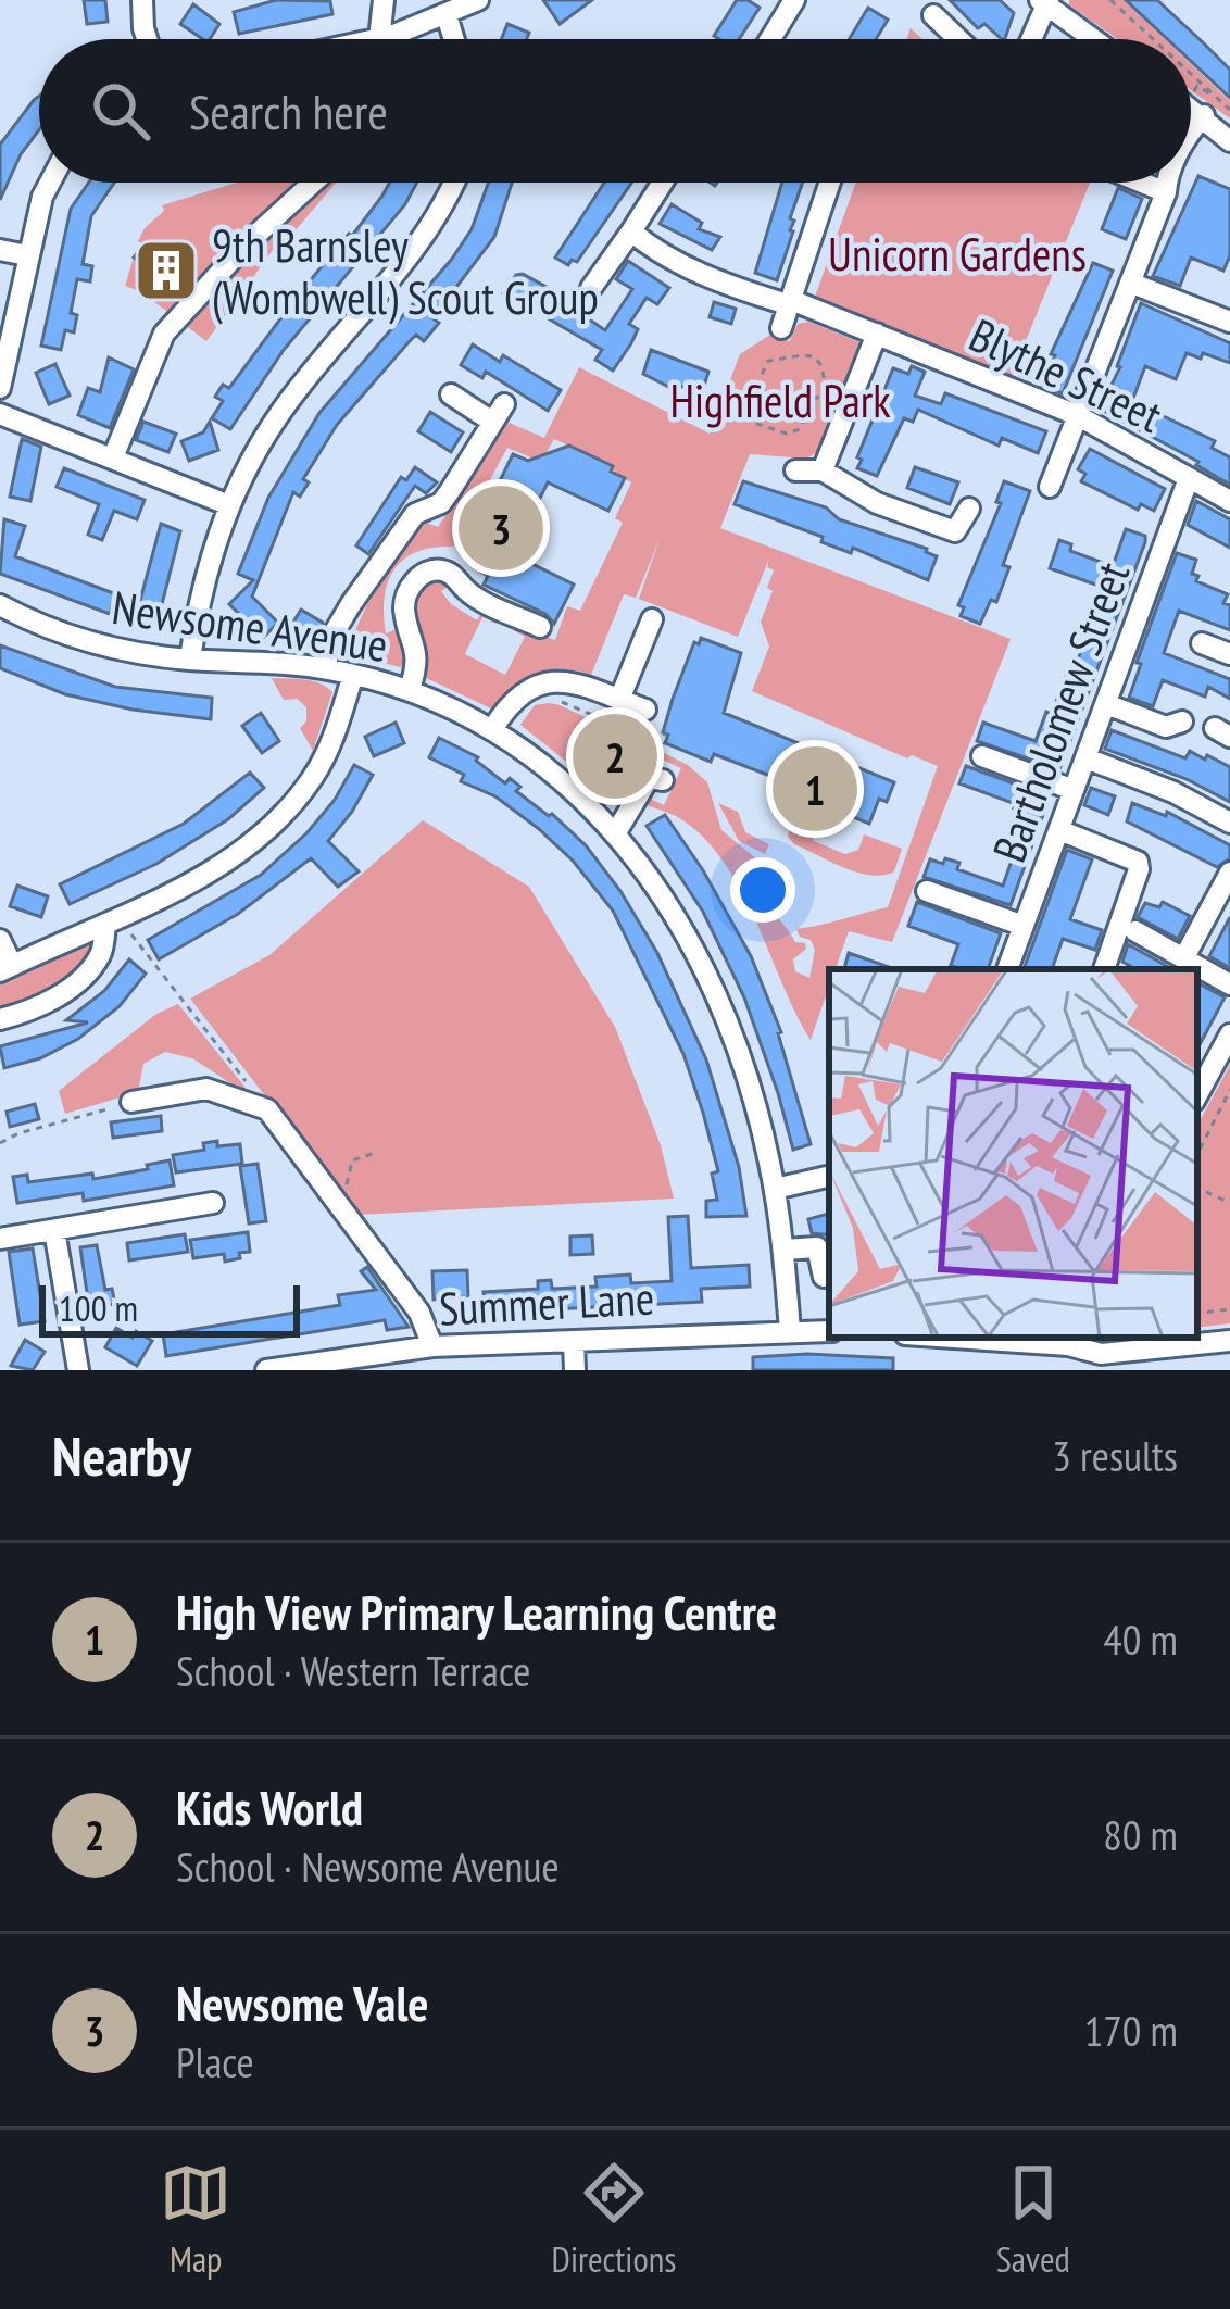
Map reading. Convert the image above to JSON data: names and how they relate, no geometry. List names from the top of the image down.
{
  "streets": {
    "street": [
      "Blythe Street",
      "Newsome Avenue",
      "Bartholomew Street",
      "Summer Lane"
    ]
  },
  "crossings": [
    ["Blythe Street", "Bartholomew Street"],
    ["Newsome Avenue", "Summer Lane"]
  ],
  "parks": ["Unicorn Gardens", "Highfield Park"],
  "places": {
    "building": ["9th Barnsley (Wombwell) Scout Group"]
  },
  "scale_bar": "100 m",
  "page": {
    "search": "Search here",
    "pins": ["3", "2", "1"],
    "scale": "100 m",
    "heading": ["Nearby", "3 results"],
    "list": [
      {
        "mark": "1",
        "name": "High View Primary Learning Centre",
        "note": "School · Western Terrace",
        "value": "40 m"
      },
      {
        "mark": "2",
        "name": "Kids World",
        "note": "School · Newsome Avenue",
        "value": "80 m"
      },
      {
        "mark": "3",
        "name": "Newsome Vale",
        "note": "Place",
        "value": "170 m"
      }
    ],
    "nav": ["Map", "Directions", "Saved"]
  }
}
